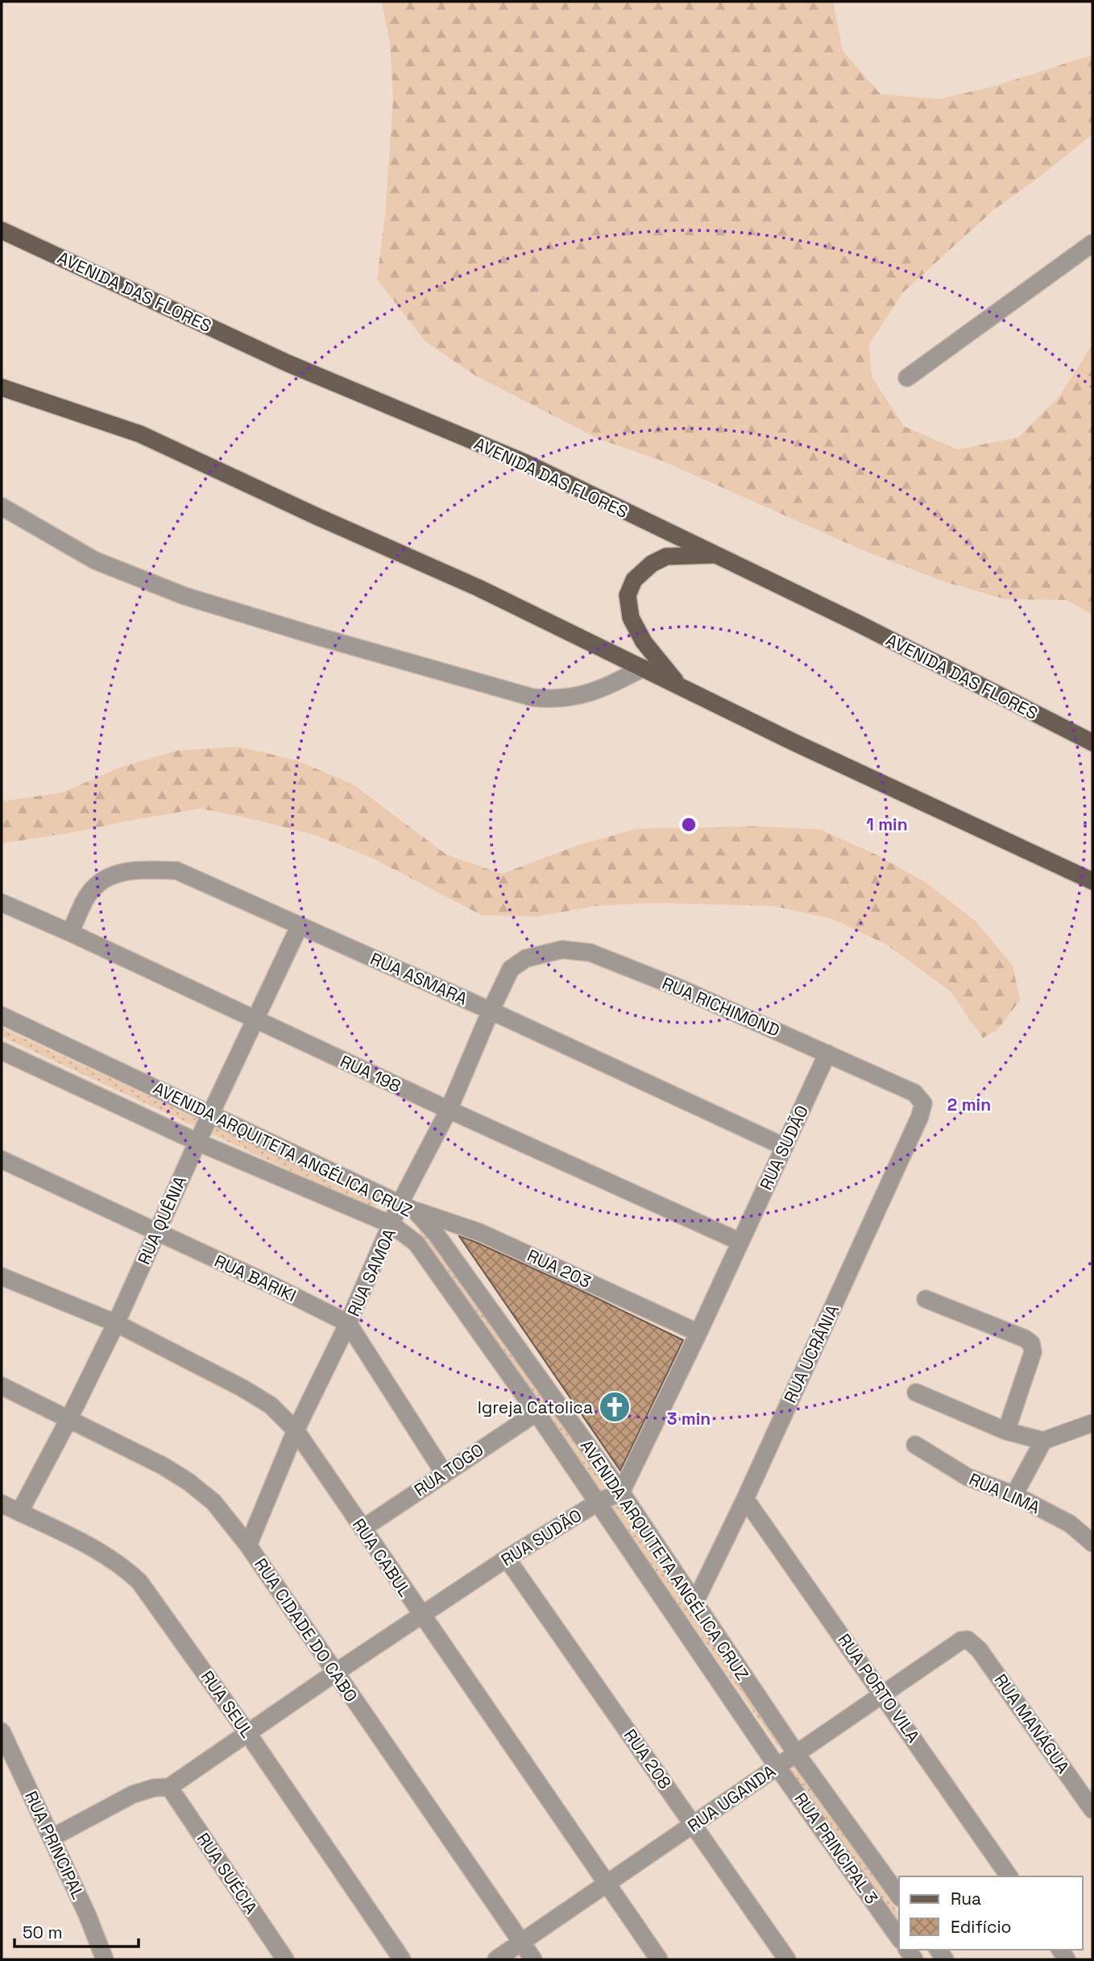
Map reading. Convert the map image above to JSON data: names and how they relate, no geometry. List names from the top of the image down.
{
  "streets": {
    "main road": ["AVENIDA DAS FLORES"],
    "street": [
      "RUA ASMARA",
      "RUA RICHIMOND",
      "RUA 198",
      "RUA SUDÃO",
      "AVENIDA ARQUITETA ANGÉLICA CRUZ",
      "RUA QUÊNIA",
      "RUA 203",
      "RUA SAMOA",
      "RUA BARIKI",
      "RUA UCRÂNIA",
      "RUA TOGO",
      "RUA LIMA",
      "RUA CABUL",
      "RUA CIDADE DO CABO",
      "RUA PORTO VILA",
      "RUA SEUL",
      "RUA MANÁGUA",
      "RUA 208",
      "RUA UGANDA",
      "RUA PRINCIPAL",
      "RUA PRINCIPAL 3",
      "RUA SUÉCIA"
    ]
  },
  "crossings": [
    ["RUA ASMARA", "RUA 198"],
    ["RUA ASMARA", "RUA SUDÃO"],
    ["RUA ASMARA", "RUA QUÊNIA"],
    ["RUA ASMARA", "RUA SAMOA"],
    ["RUA RICHIMOND", "RUA SUDÃO"],
    ["RUA RICHIMOND", "RUA SAMOA"],
    ["RUA RICHIMOND", "RUA UCRÂNIA"],
    ["RUA 198", "RUA SUDÃO"],
    ["RUA 198", "RUA QUÊNIA"],
    ["RUA 198", "RUA SAMOA"],
    ["RUA SUDÃO", "AVENIDA ARQUITETA ANGÉLICA CRUZ"],
    ["RUA SUDÃO", "RUA 203"],
    ["RUA SUDÃO", "RUA CABUL"],
    ["RUA SUDÃO", "RUA CIDADE DO CABO"],
    ["RUA SUDÃO", "RUA SEUL"],
    ["RUA SUDÃO", "RUA 208"],
    ["RUA SUDÃO", "RUA PRINCIPAL"],
    ["RUA SUDÃO", "RUA SUÉCIA"],
    ["AVENIDA ARQUITETA ANGÉLICA CRUZ", "RUA QUÊNIA"],
    ["AVENIDA ARQUITETA ANGÉLICA CRUZ", "RUA 203"],
    ["AVENIDA ARQUITETA ANGÉLICA CRUZ", "RUA SAMOA"],
    ["AVENIDA ARQUITETA ANGÉLICA CRUZ", "RUA UCRÂNIA"],
    ["AVENIDA ARQUITETA ANGÉLICA CRUZ", "RUA TOGO"],
    ["AVENIDA ARQUITETA ANGÉLICA CRUZ", "RUA UGANDA"],
    ["AVENIDA ARQUITETA ANGÉLICA CRUZ", "RUA PRINCIPAL 3"],
    ["RUA QUÊNIA", "RUA BARIKI"],
    ["RUA QUÊNIA", "RUA CABUL"],
    ["RUA QUÊNIA", "RUA CIDADE DO CABO"],
    ["RUA QUÊNIA", "RUA SEUL"],
    ["RUA SAMOA", "RUA BARIKI"],
    ["RUA SAMOA", "RUA CABUL"],
    ["RUA SAMOA", "RUA CIDADE DO CABO"],
    ["RUA UCRÂNIA", "RUA PORTO VILA"],
    ["RUA TOGO", "RUA CABUL"],
    ["RUA CABUL", "RUA UGANDA"],
    ["RUA CIDADE DO CABO", "RUA UGANDA"],
    ["RUA PORTO VILA", "RUA UGANDA"],
    ["RUA MANÁGUA", "RUA UGANDA"],
    ["RUA 208", "RUA UGANDA"]
  ],
  "places": {
    "church": ["Igreja Catolica"]
  },
  "legend": ["Rua", "Edifício"],
  "scale_bar": "50 m",
  "rings": ["1 min", "2 min", "3 min"]
}
